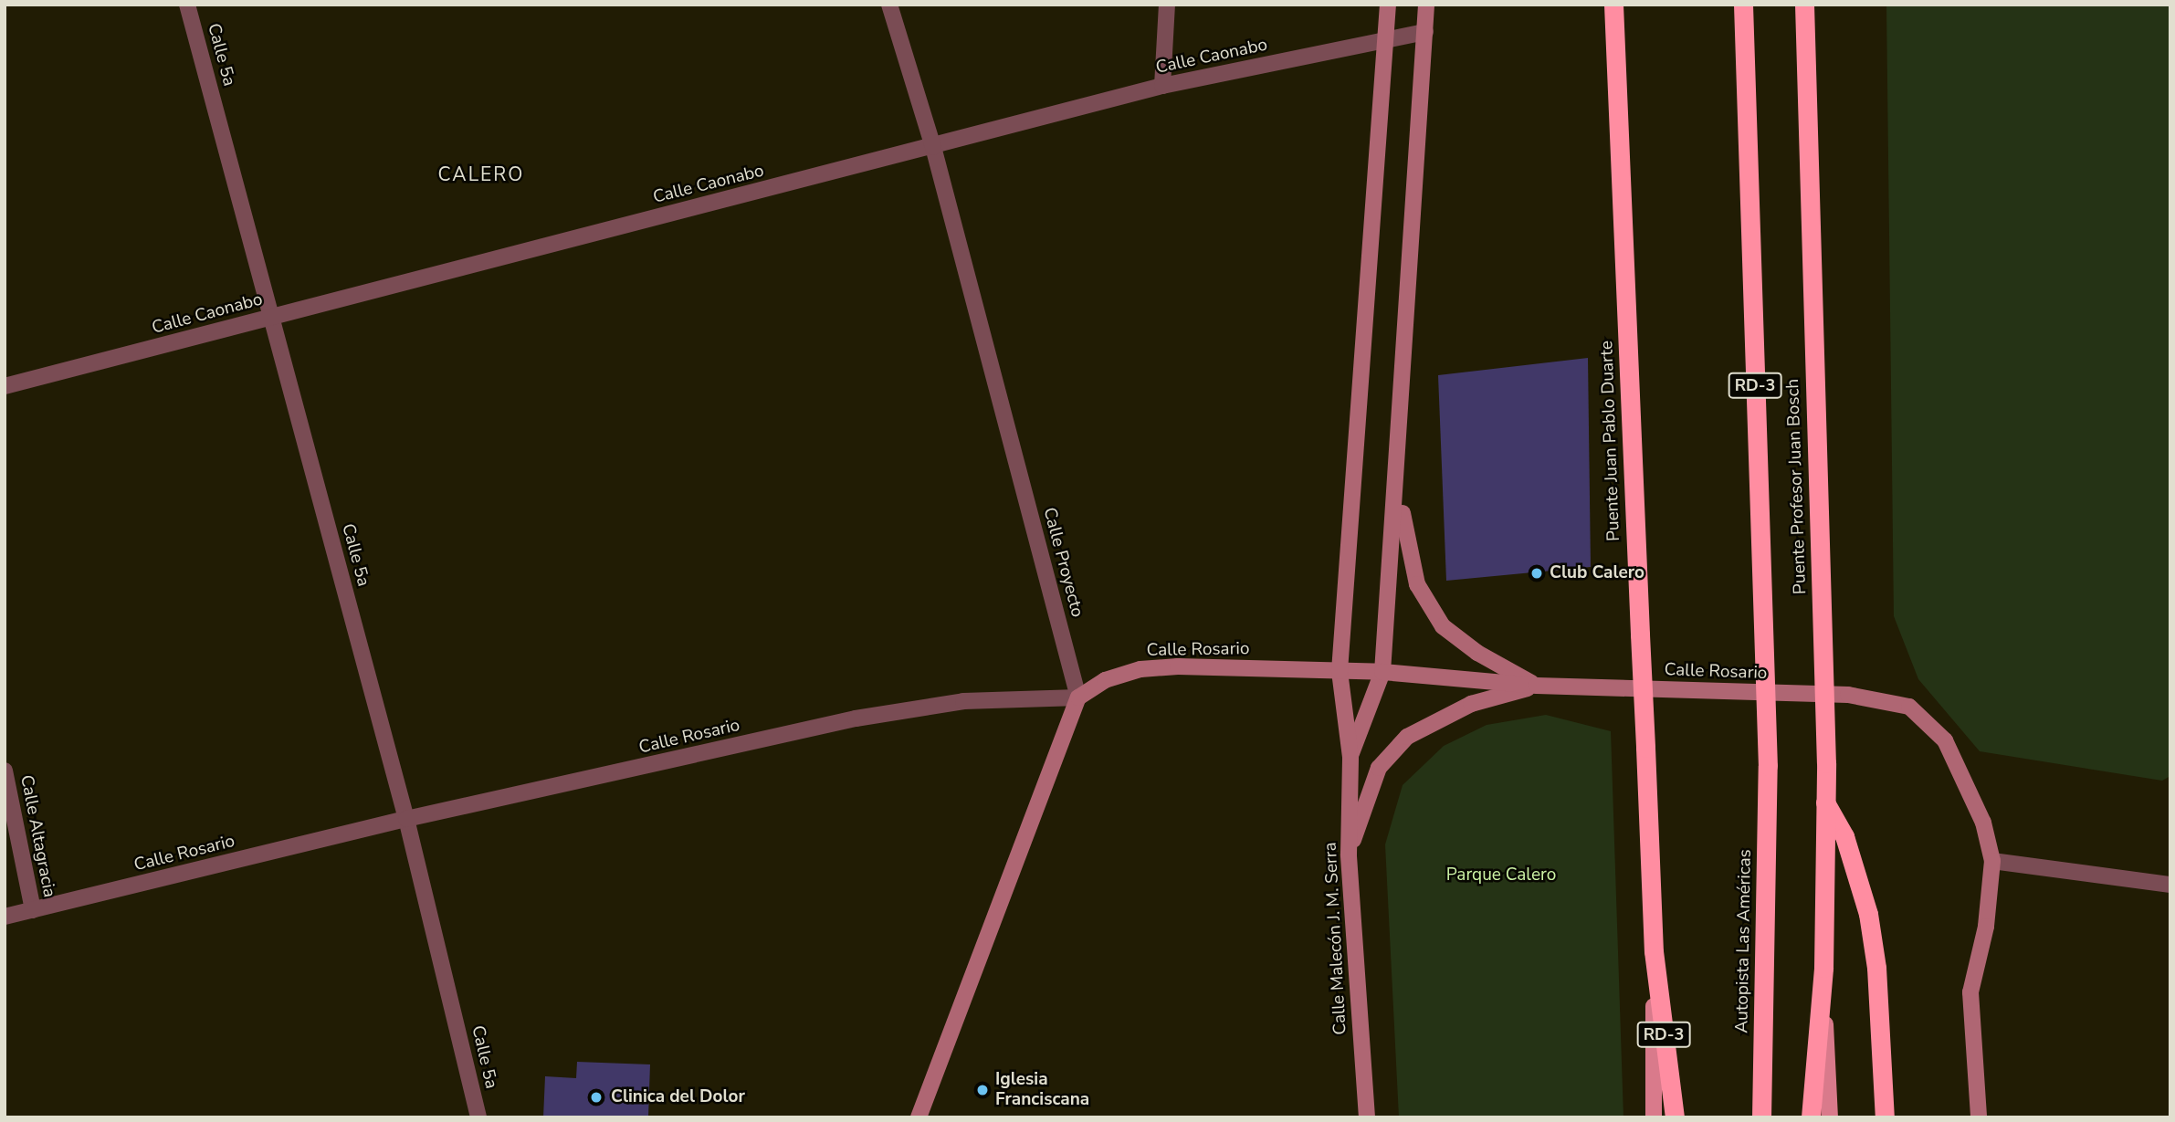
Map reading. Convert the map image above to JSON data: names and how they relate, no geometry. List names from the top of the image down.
{
  "streets": {
    "highway": [
      "RD-3",
      "Puente Juan Pablo Duarte",
      "Puente Profesor Juan Bosch",
      "Autopista Las Américas"
    ],
    "main road": ["Calle Rosario", "Calle Malecón J. M. Serra"],
    "street": [
      "Calle 5a",
      "Calle Caonabo",
      "Calle Proyecto",
      "Calle Altagracia"
    ]
  },
  "crossings": [
    ["Calle 5a", "Calle Caonabo"],
    ["Calle 5a", "Calle Rosario"],
    ["Calle Caonabo", "Calle Proyecto"],
    ["RD-3", "Puente Juan Pablo Duarte"],
    ["Calle Proyecto", "Calle Rosario"],
    ["Calle Rosario", "Calle Altagracia"]
  ],
  "districts": ["CALERO"],
  "parks": ["Parque Calero"],
  "places": ["Club Calero", "Iglesia Franciscana", "Clinica del Dolor"]
}
